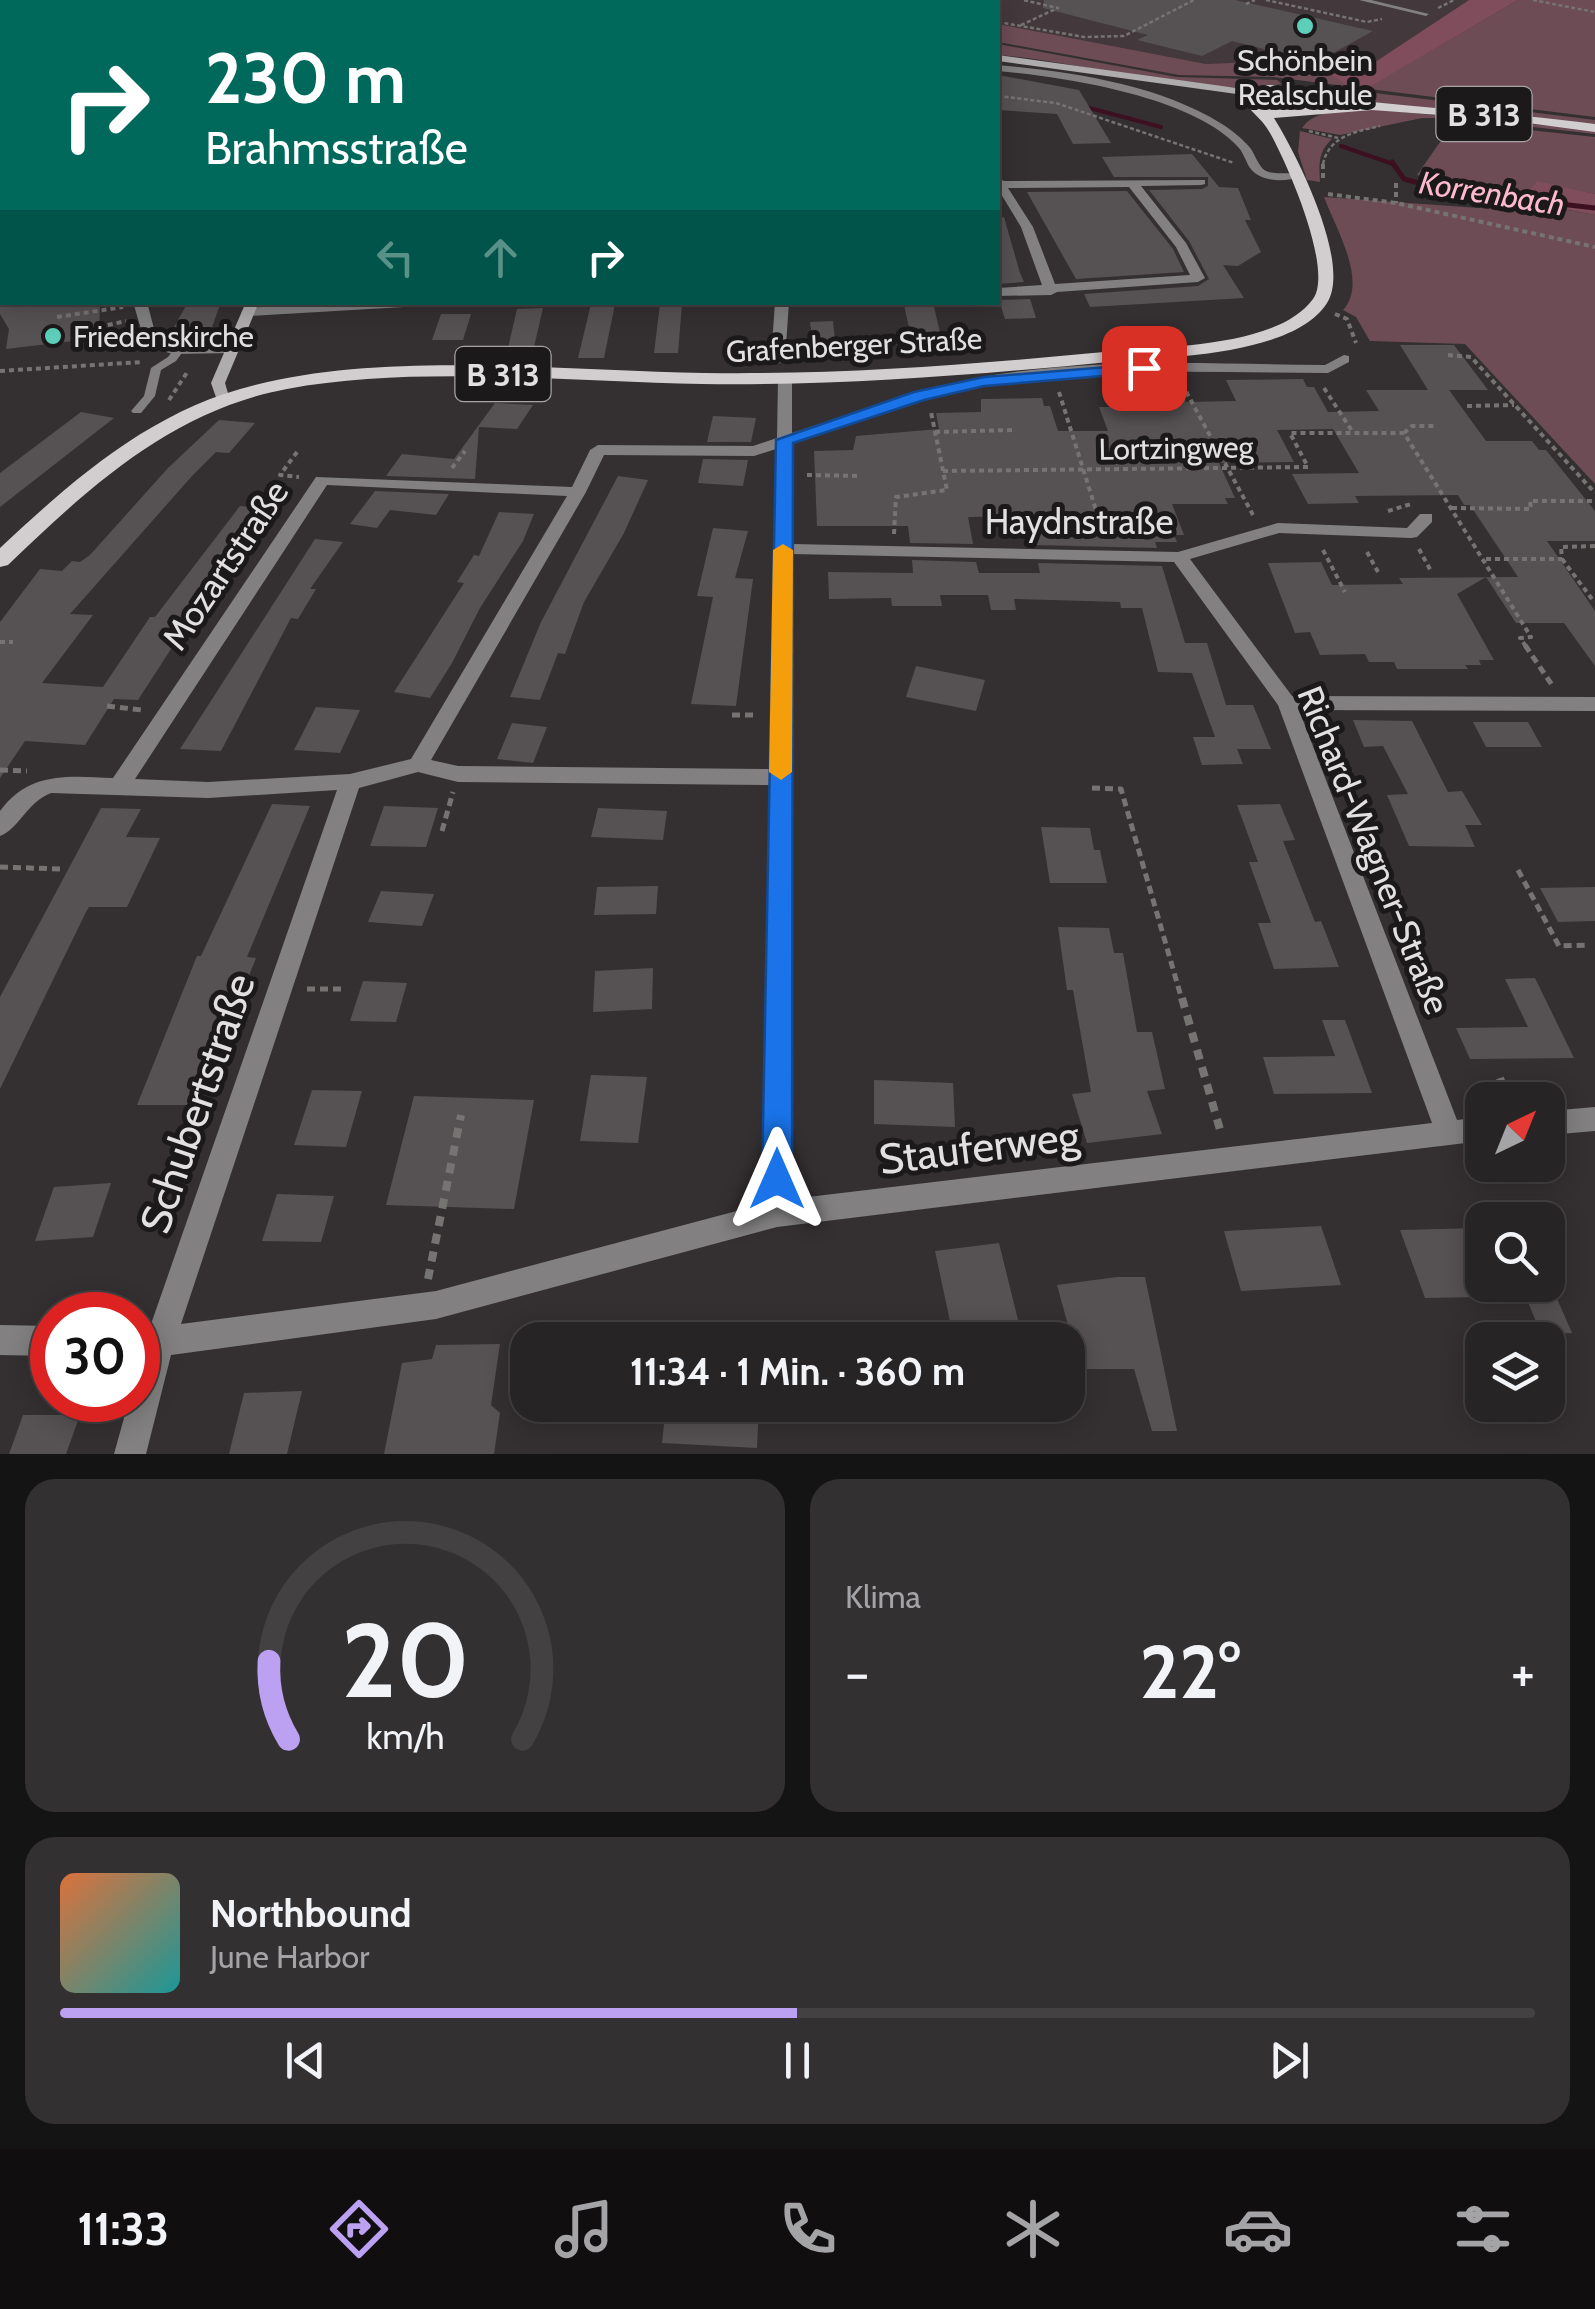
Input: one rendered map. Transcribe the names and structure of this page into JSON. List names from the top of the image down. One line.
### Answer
{"streets":{"main road":["B 313","Grafenberger Straße"],"street":["Haydnstraße","Mozartstraße","Richard-Wagner-Straße","Schubertstraße","Stauferweg"],"path":["Lortzingweg"]},"crossings":[["B 313","Grafenberger Straße"],["Haydnstraße","Richard-Wagner-Straße"],["Richard-Wagner-Straße","Stauferweg"]],"water":["Korrenbach"],"places":["Schönbein Realschule","Friedenskirche"],"north":"top right","page":{"turn":["230 m","Brahmsstraße"],"limit":"30","trip":"11:34 · 1 Min. · 360 m","tile":"Klima","heat":["−","22°","+"],"song":["Northbound","June Harbor"],"tabs":"11:33","gauge":["20","km/h"]}}
